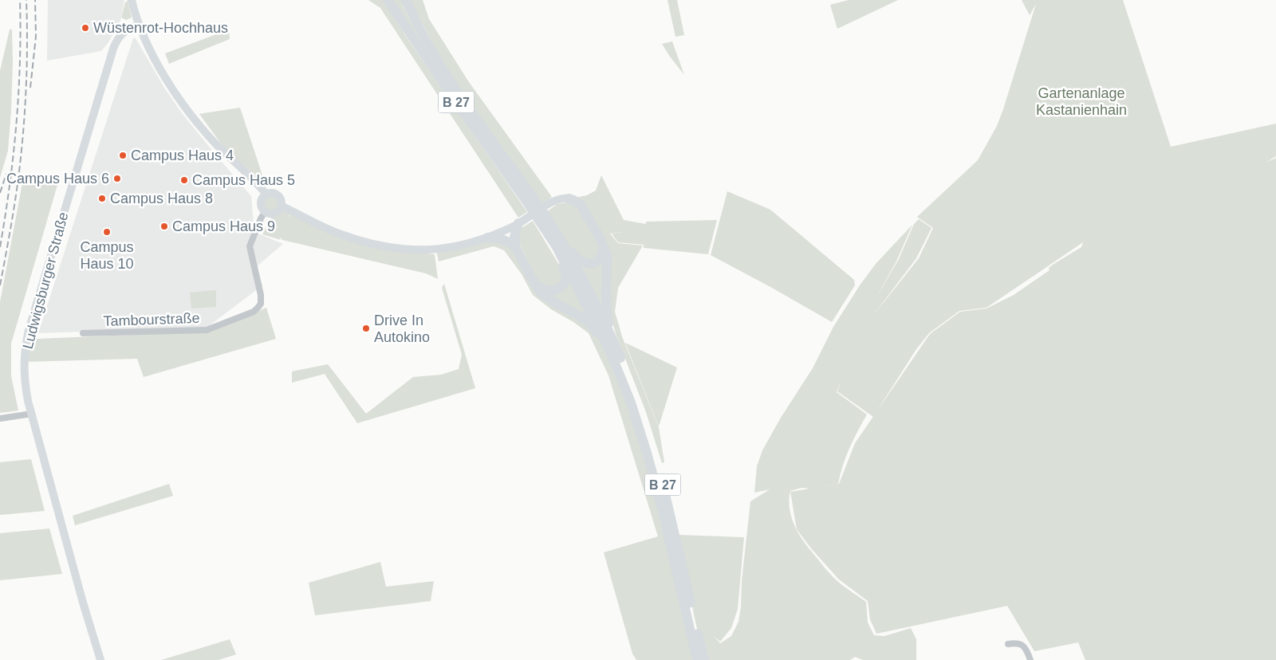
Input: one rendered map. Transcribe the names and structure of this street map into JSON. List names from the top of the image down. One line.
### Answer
{"streets":{"highway":["B 27"],"main road":["Ludwigsburger Straße"],"street":["Tambourstraße"]},"parks":["Gartenanlage Kastanienhain"],"places":["Wüstenrot-Hochhaus","Campus Haus 4","Campus Haus 6","Campus Haus 5","Campus Haus 8","Campus Haus 9","Campus Haus 10","Drive In Autokino"]}
